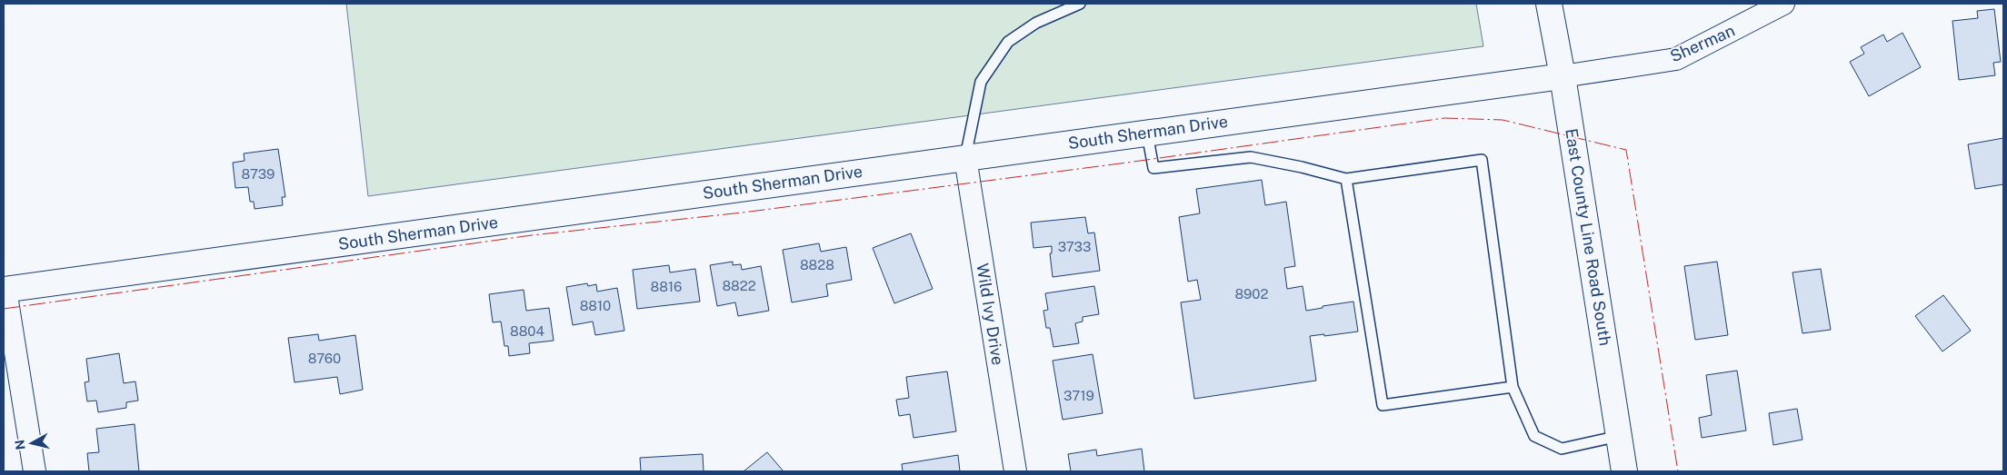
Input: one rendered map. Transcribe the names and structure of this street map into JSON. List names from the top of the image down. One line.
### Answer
{"streets":{"street":["Sherman","South Sherman Drive","East County Line Road South","Wild Ivy Drive"]},"crossings":[["Sherman","South Sherman Drive"],["Sherman","East County Line Road South"],["South Sherman Drive","East County Line Road South"],["South Sherman Drive","Wild Ivy Drive"]],"house_numbers":["8739","3733","8828","8822","8816","8902","8810","8804","8760","3719"],"north":"left"}
